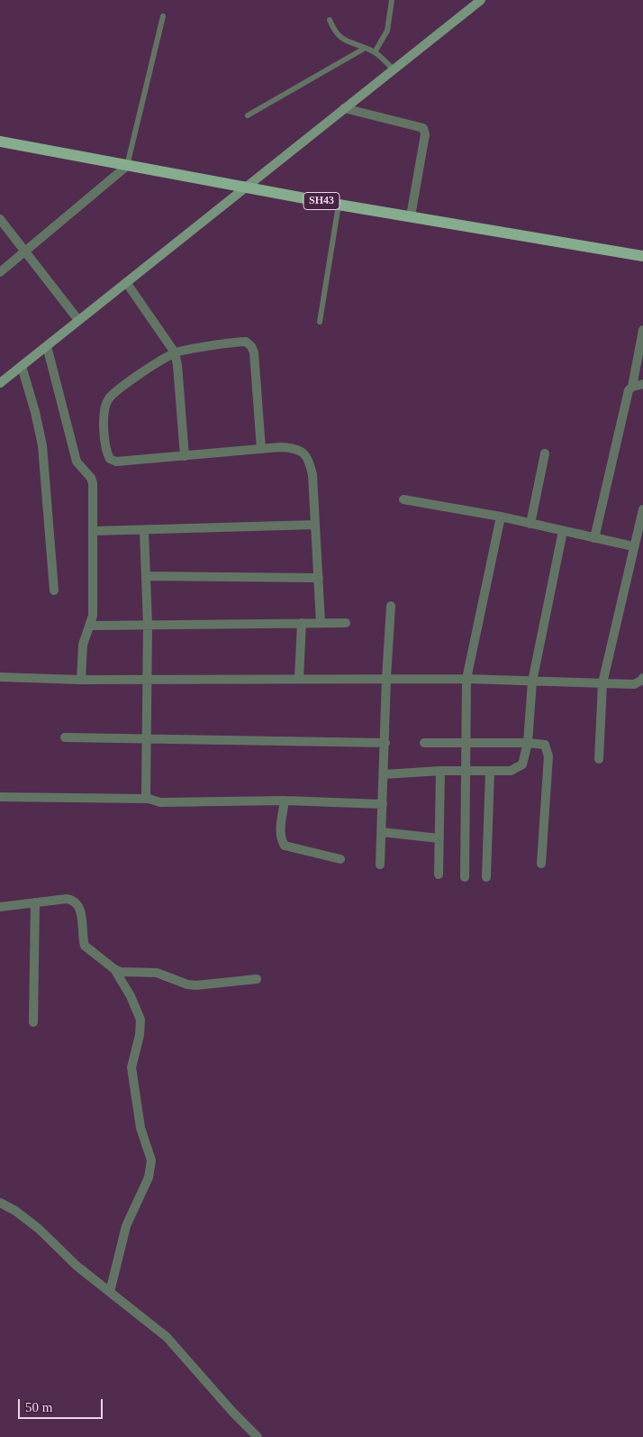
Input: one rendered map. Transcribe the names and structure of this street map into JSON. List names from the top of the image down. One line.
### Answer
{"streets":{"main road":["SH43"]},"scale_bar":"50 m"}
